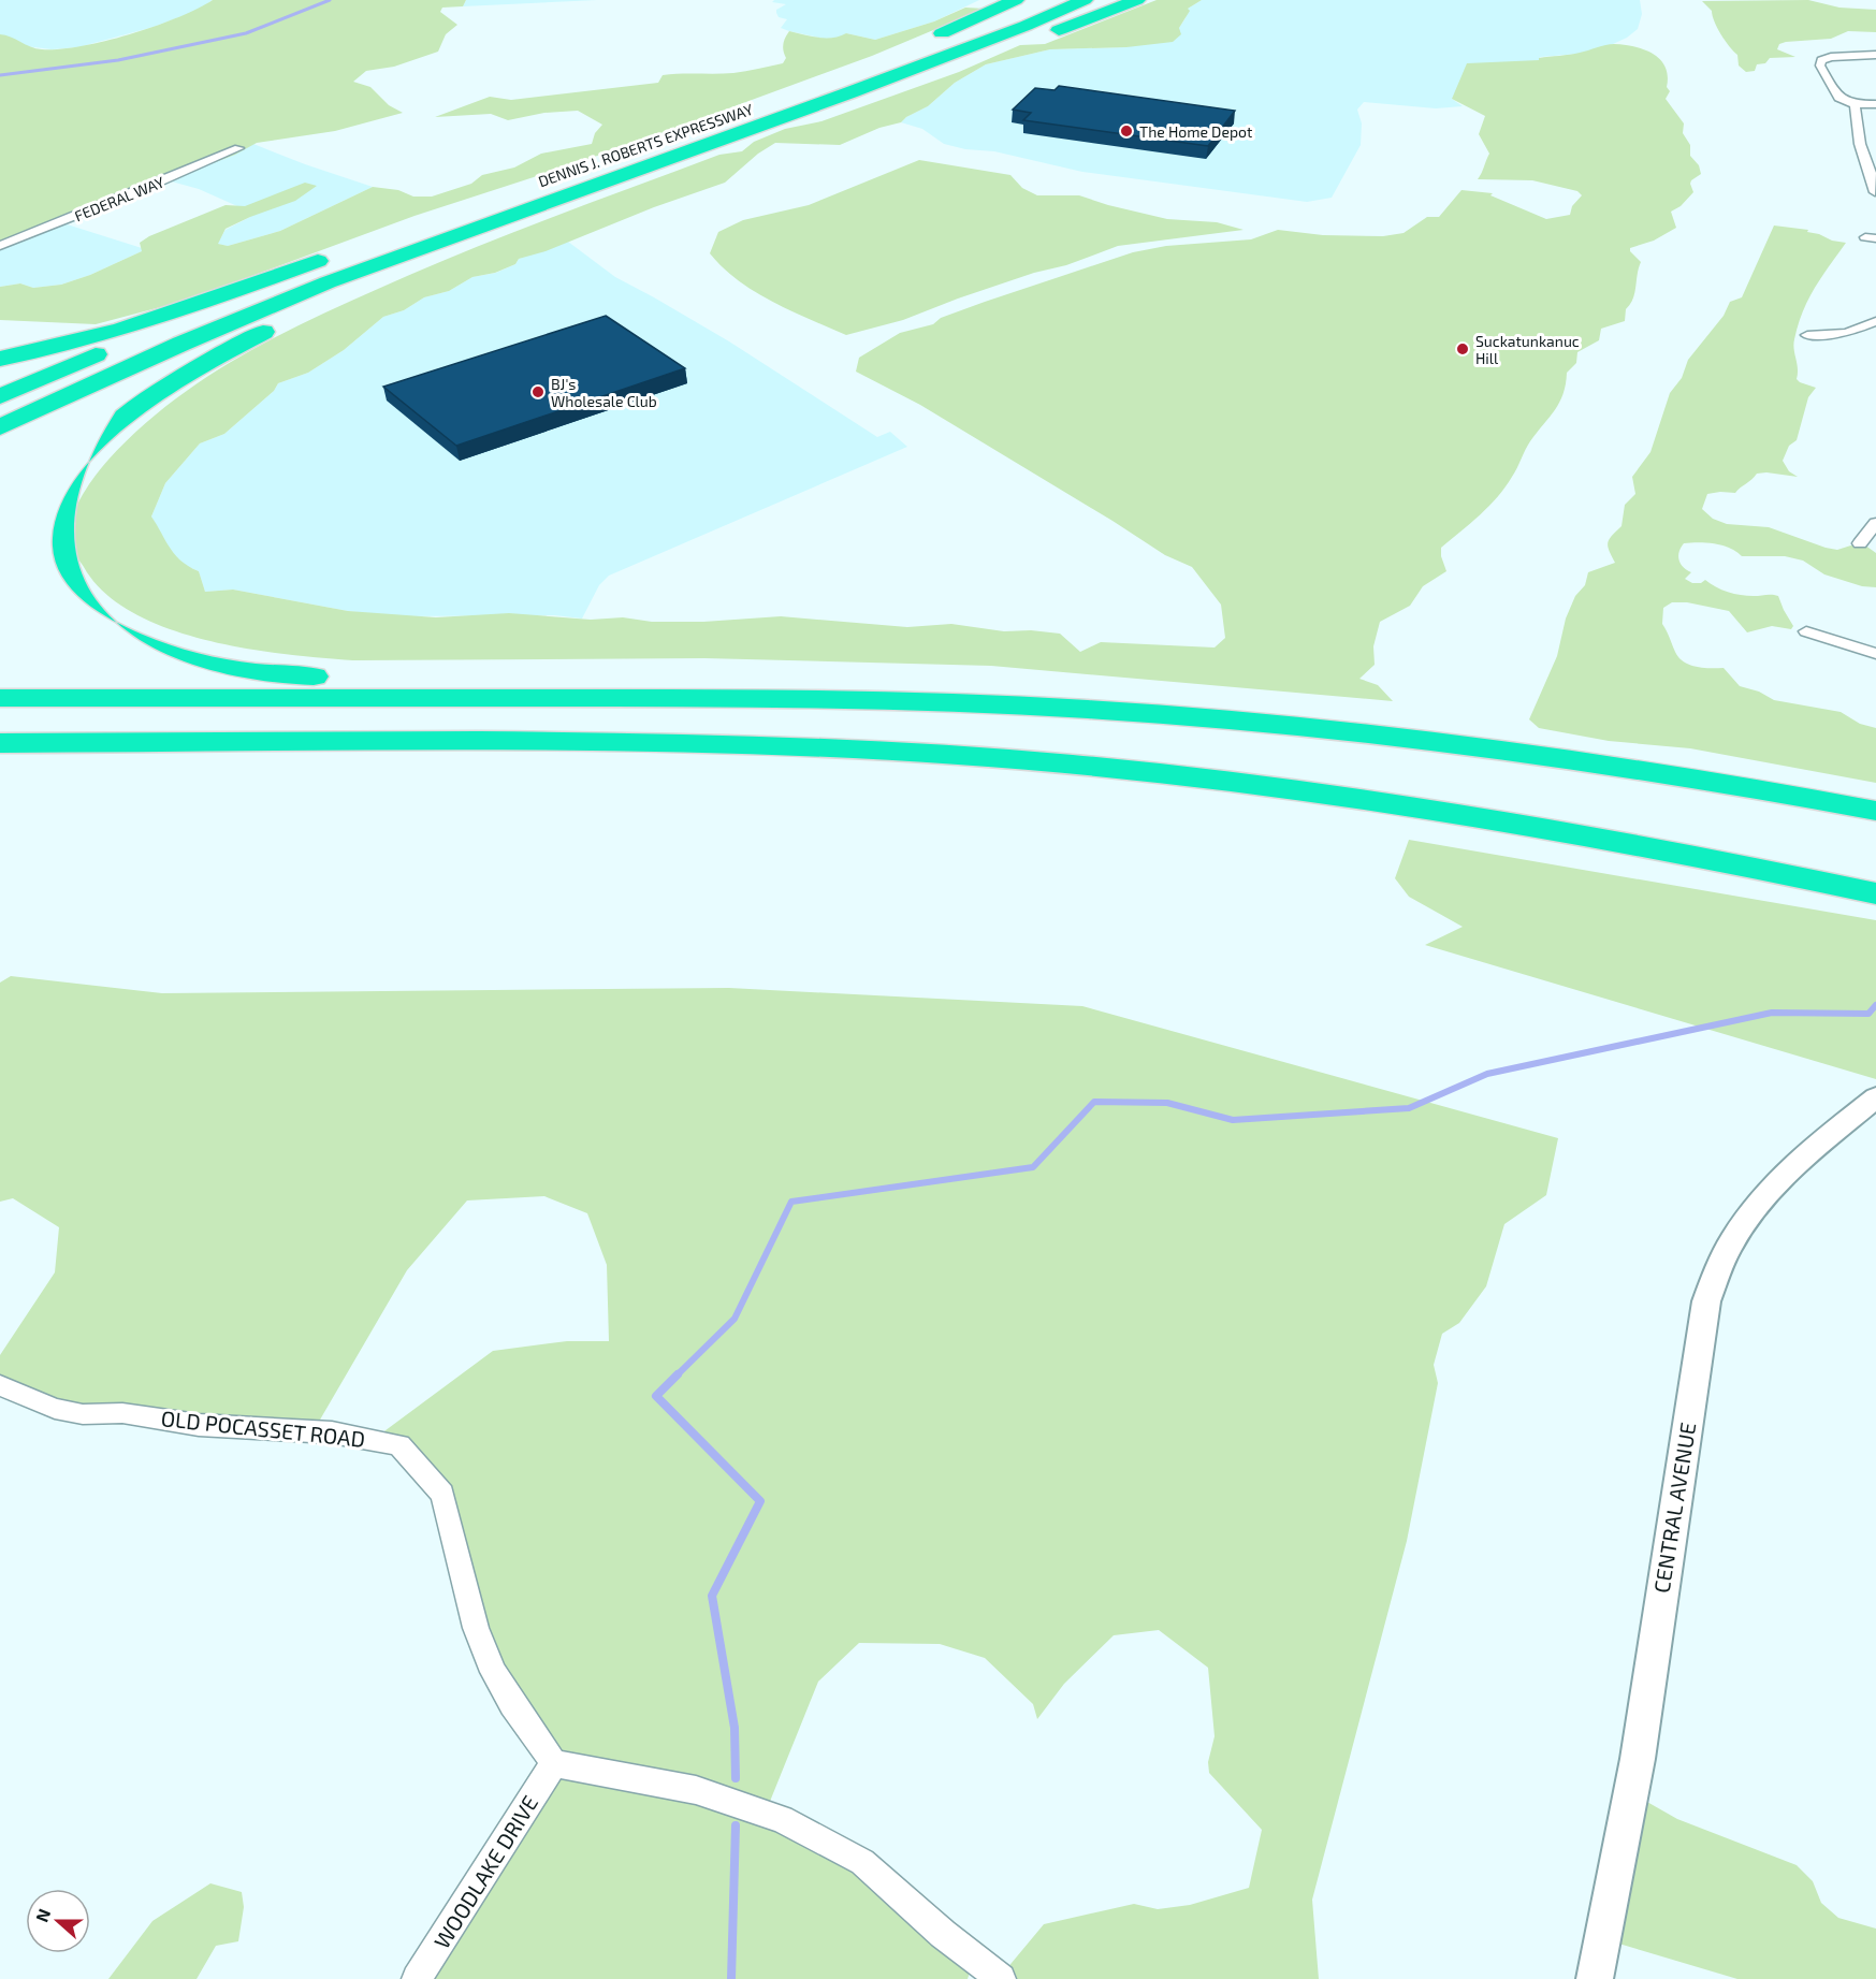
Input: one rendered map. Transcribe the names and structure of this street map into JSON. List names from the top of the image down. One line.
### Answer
{"streets":{"highway":["DENNIS J. ROBERTS EXPRESSWAY"],"street":["FEDERAL WAY","OLD POCASSET ROAD","CENTRAL AVENUE","WOODLAKE DRIVE"]},"crossings":[["OLD POCASSET ROAD","WOODLAKE DRIVE"]],"places":["The Home Depot","Suckatunkanuc Hill","BJ's Wholesale Club"],"north":"left"}
